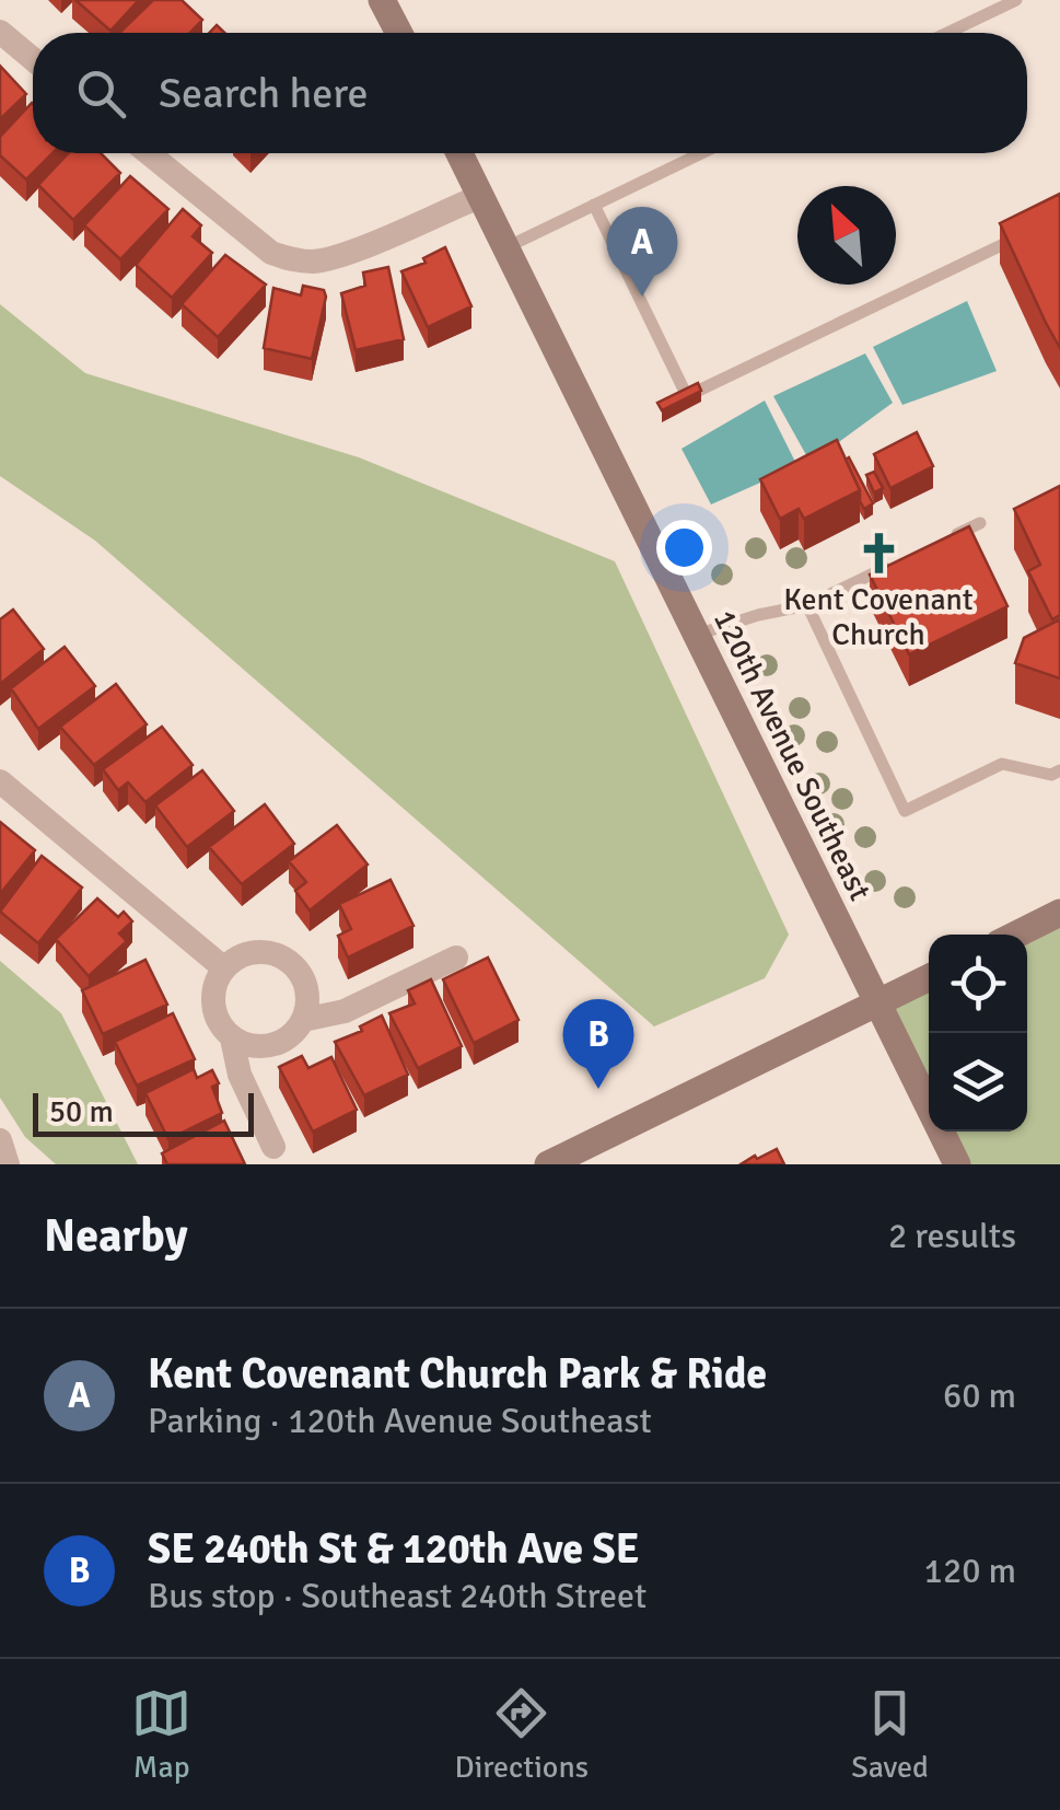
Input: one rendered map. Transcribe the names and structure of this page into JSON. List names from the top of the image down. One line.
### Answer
{"streets":{"street":["120th Avenue Southeast"]},"places":{"church":["Kent Covenant Church"]},"scale_bar":"50 m","north":"top left","page":{"search":"Search here","pins":["A","B"],"scale":"50 m","heading":["Nearby","2 results"],"list":[{"mark":"A","name":"Kent Covenant Church Park & Ride","note":"Parking · 120th Avenue Southeast","value":"60 m"},{"mark":"B","name":"SE 240th St & 120th Ave SE","note":"Bus stop · Southeast 240th Street","value":"120 m"}],"nav":["Map","Directions","Saved"]}}
